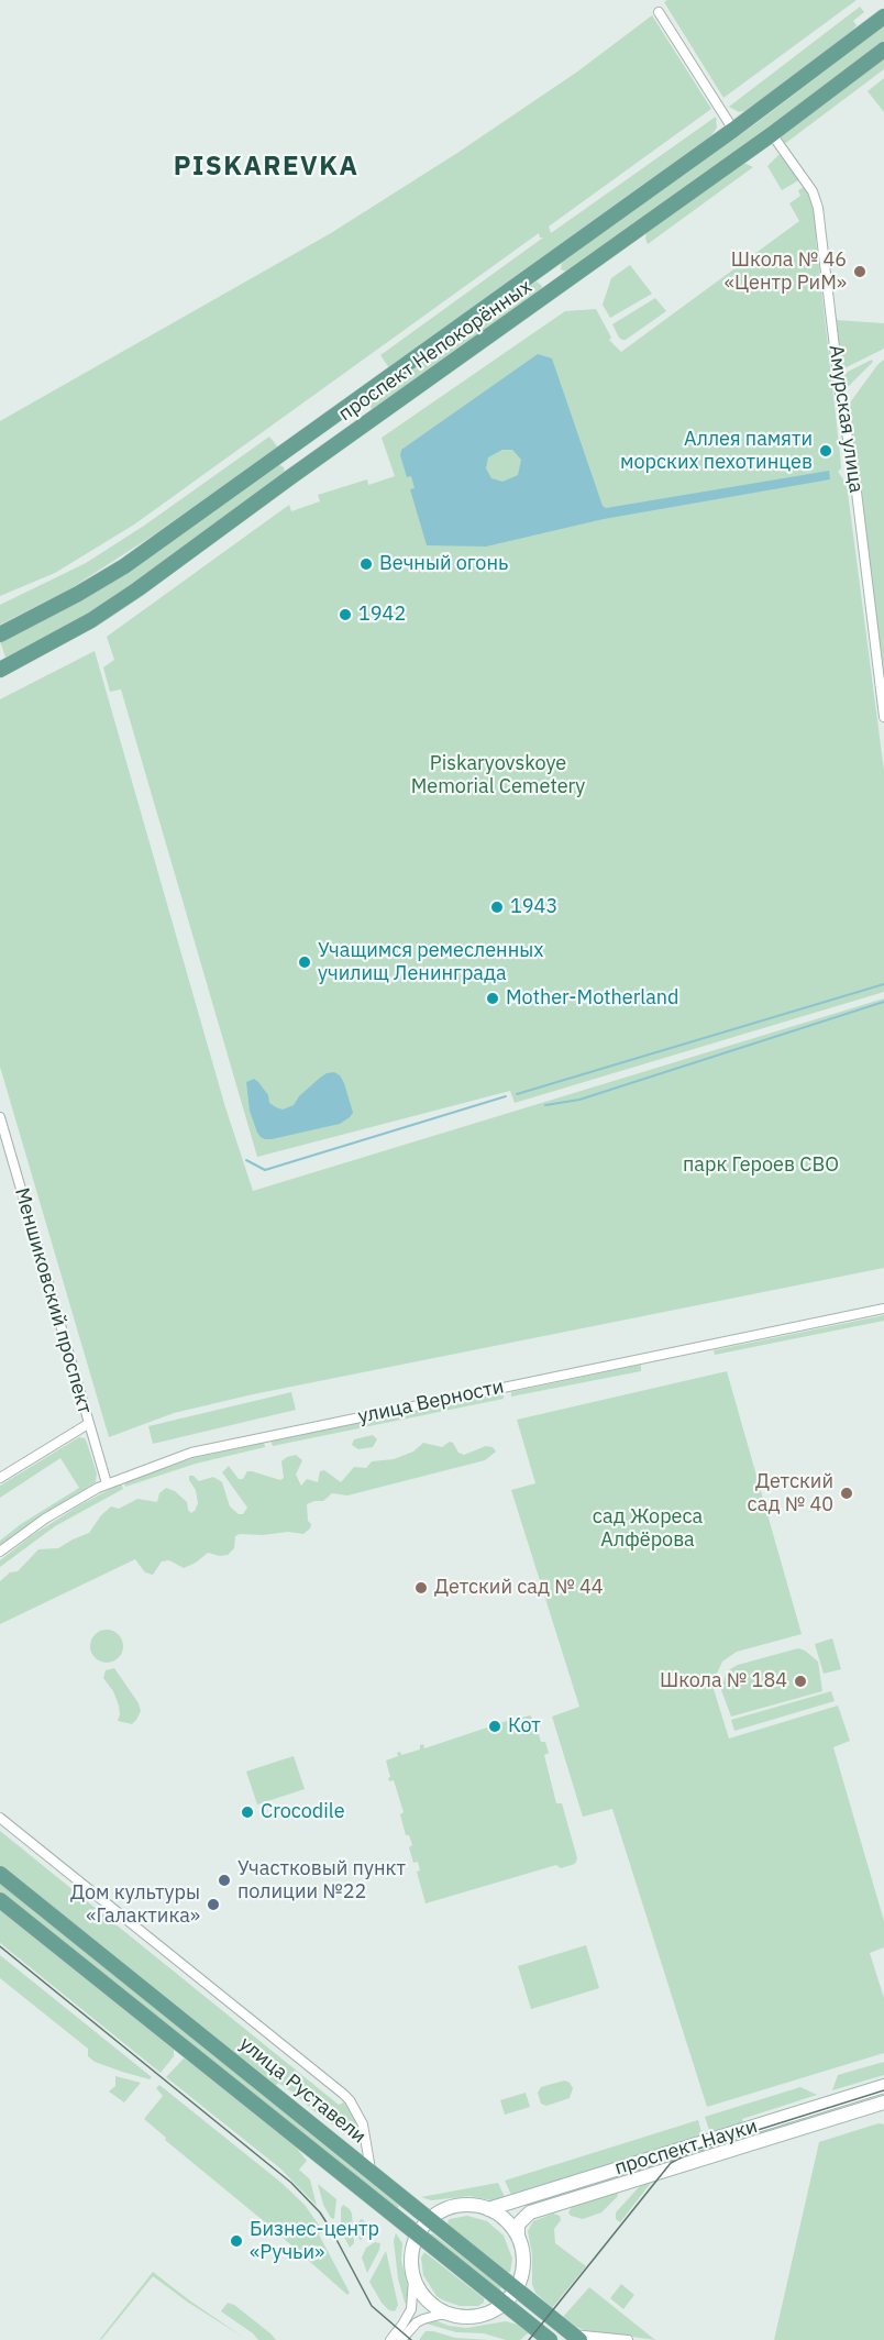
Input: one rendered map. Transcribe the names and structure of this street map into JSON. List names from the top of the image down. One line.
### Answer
{"streets":{"main road":["проспект Непокорённых","улица Руставели","проспект Науки"],"street":["Амурская улица","Меншиковский проспект","улица Верности"]},"crossings":[["проспект Непокорённых","Амурская улица"],["Меншиковский проспект","улица Верности"],["улица Руставели","проспект Науки"]],"districts":["PISKAREVKA"],"parks":["Piskaryovskoye Memorial Cemetery","парк Героев СВО","сад Жореса Алфёрова"],"places":["Школа № 46 «Центр РиМ»","Аллея памяти морских пехотинцев","Вечный огонь","1942","1943","Учащимся ремесленных училищ Ленинграда","Mother-Motherland","Детский сад № 40","Детский сад № 44","Школа № 184","Кот","Crocodile","Участковый пункт полиции №22","Дом культуры «Галактика»","Бизнес-центр «Ручьи»"]}
